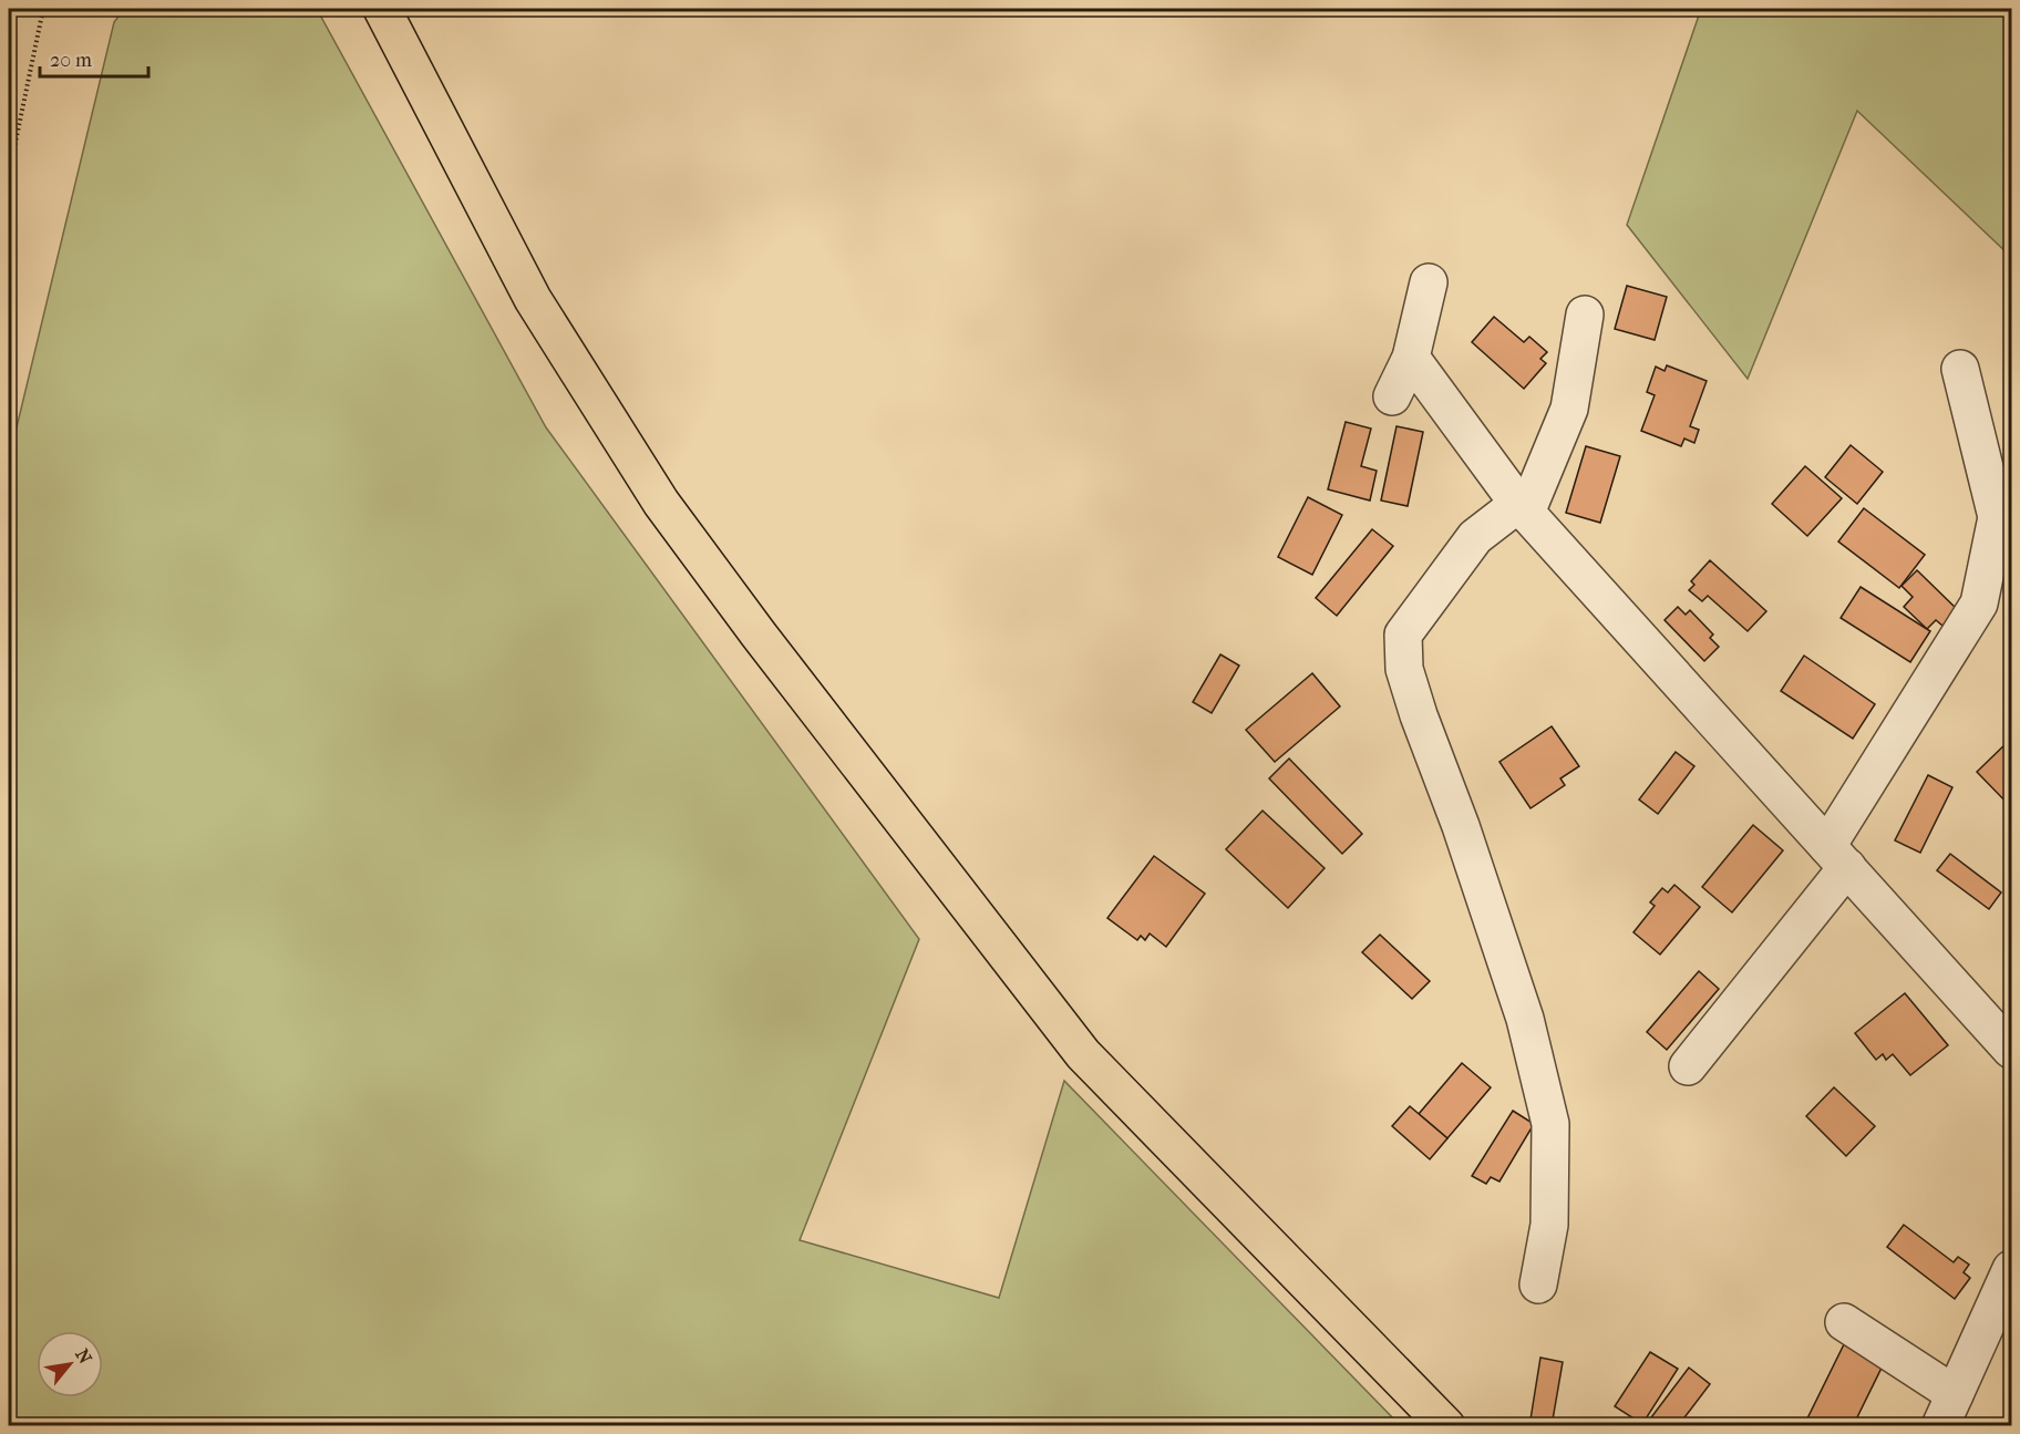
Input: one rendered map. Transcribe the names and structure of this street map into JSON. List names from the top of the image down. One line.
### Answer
{"scale_bar":"20 m","north":"top right"}
